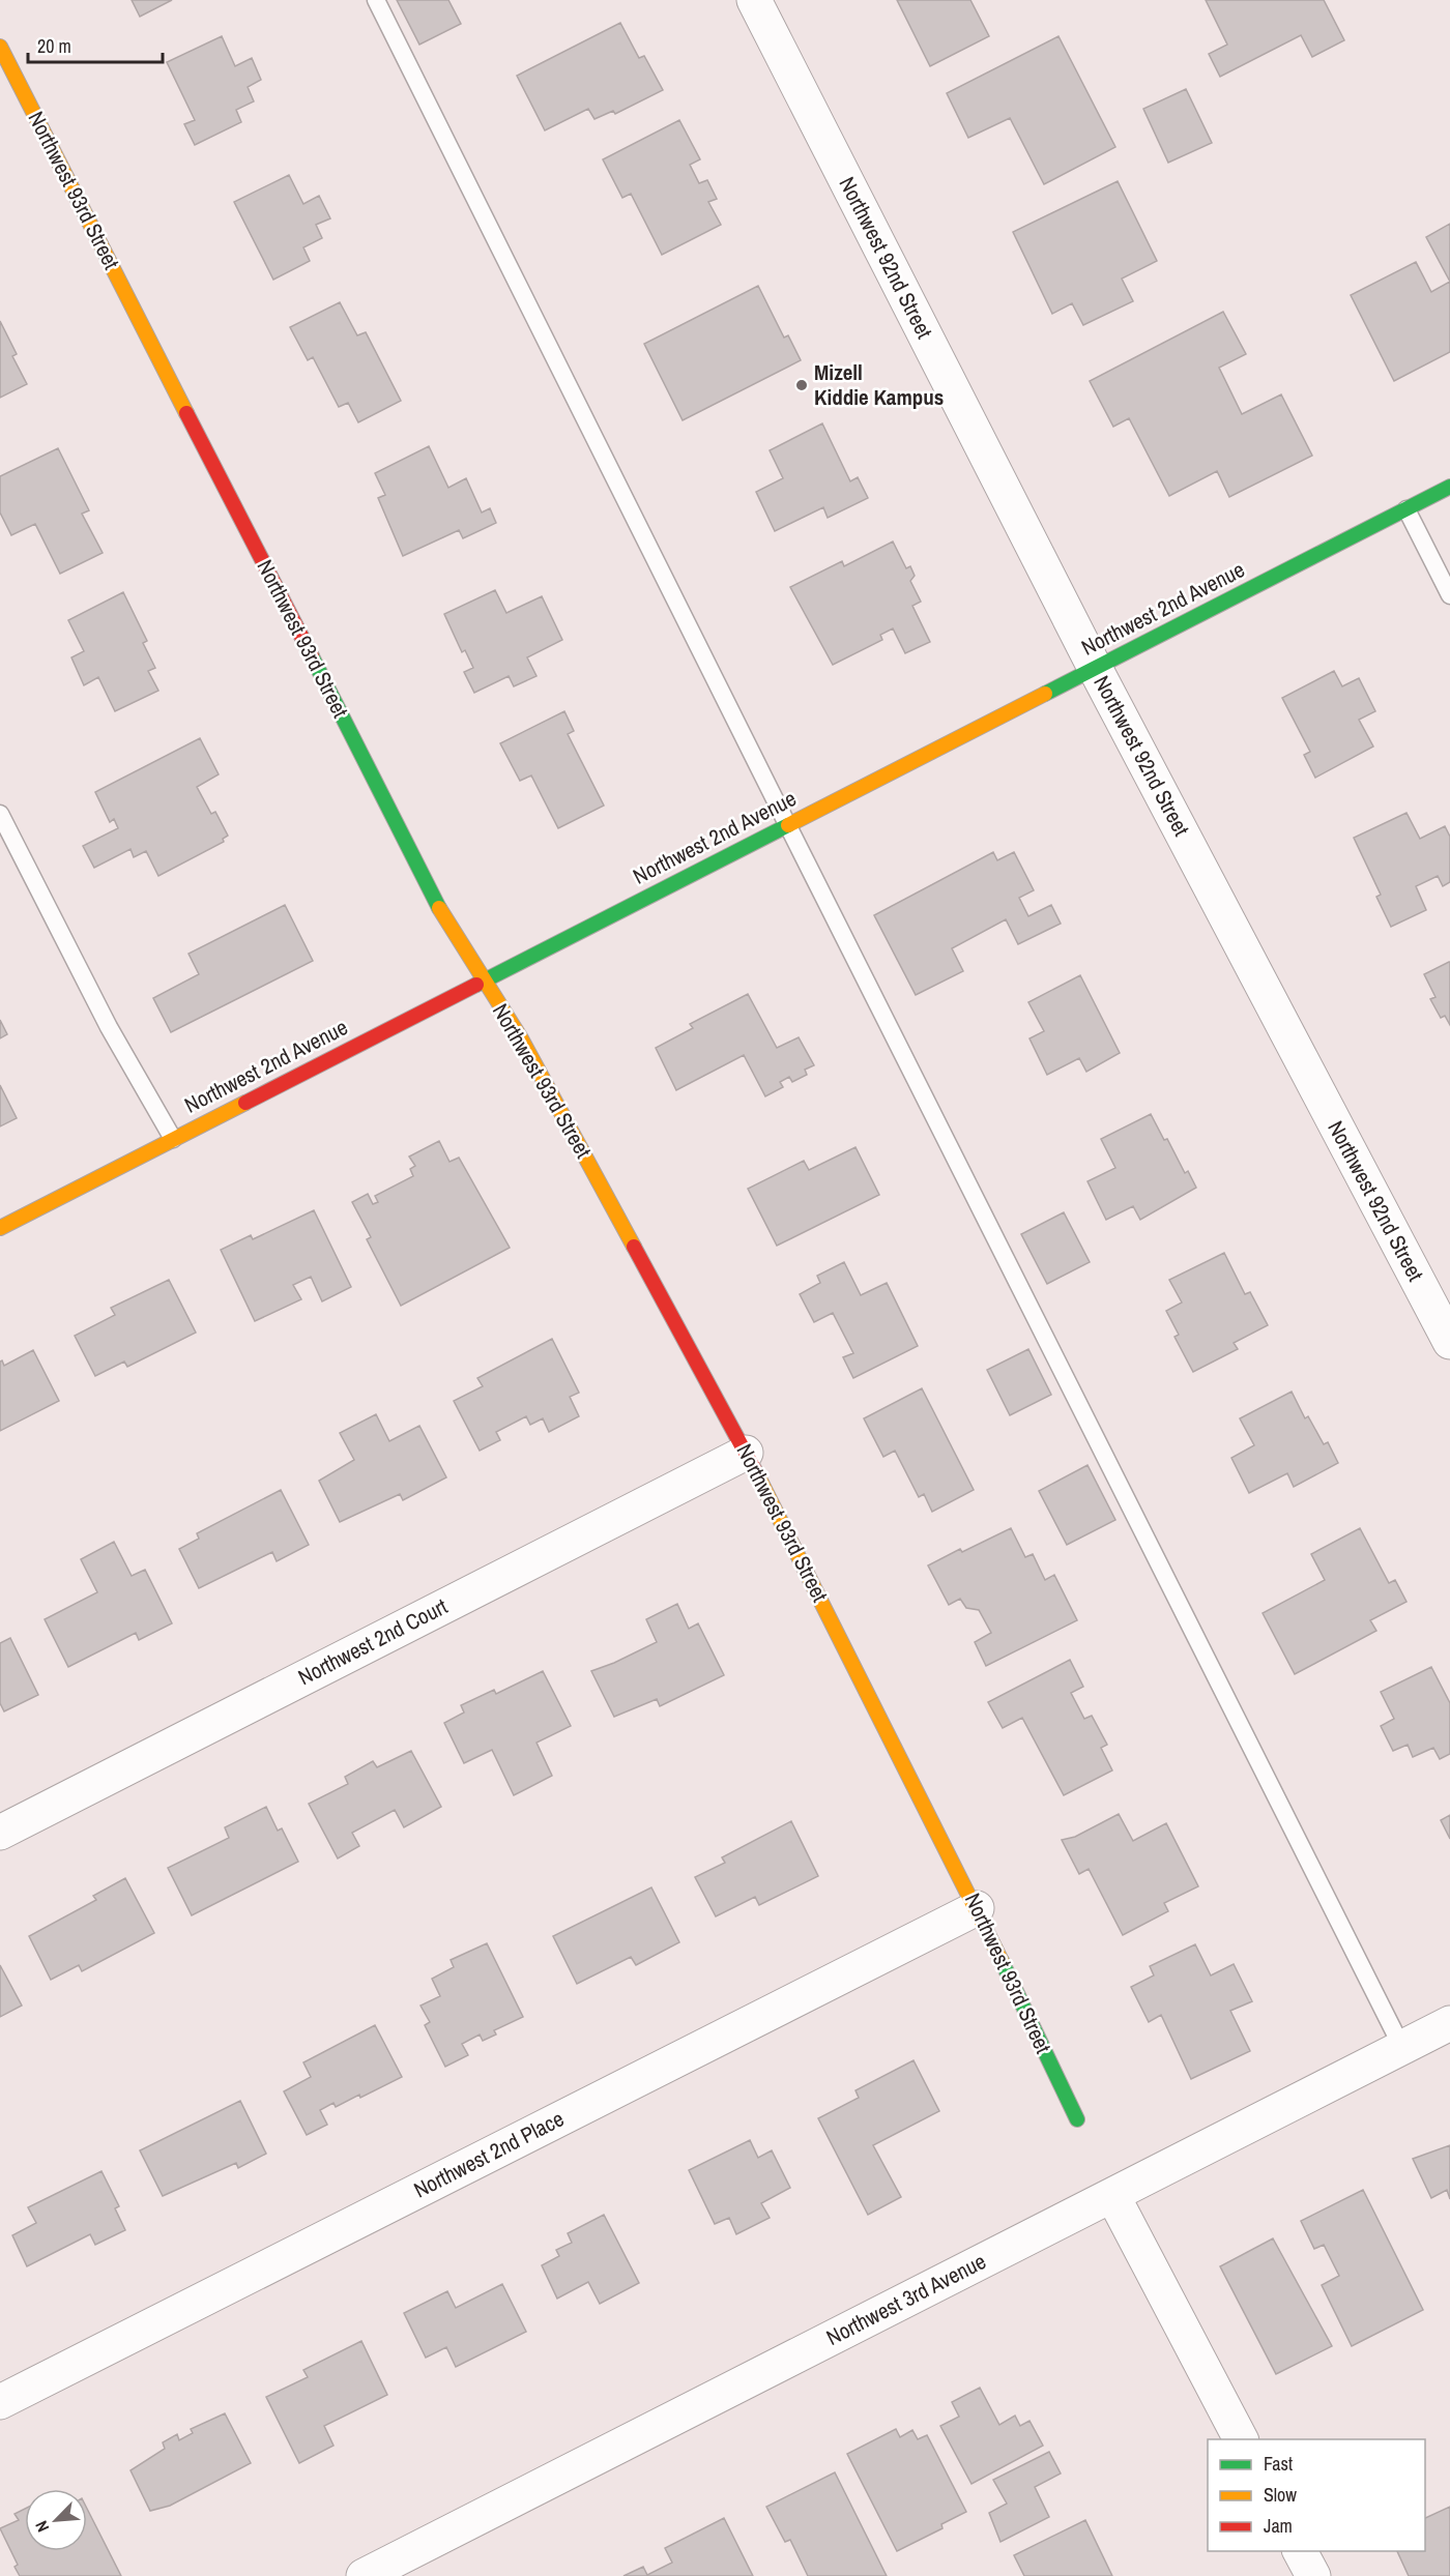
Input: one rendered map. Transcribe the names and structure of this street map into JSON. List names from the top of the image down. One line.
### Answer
{"streets":{"street":["Northwest 93rd Street","Northwest 92nd Street","Northwest 2nd Avenue","Northwest 2nd Court","Northwest 2nd Place","Northwest 3rd Avenue"]},"crossings":[["Northwest 93rd Street","Northwest 2nd Avenue"],["Northwest 93rd Street","Northwest 2nd Court"],["Northwest 93rd Street","Northwest 2nd Place"],["Northwest 92nd Street","Northwest 2nd Avenue"]],"places":["Mizell Kiddie Kampus"],"legend":["Fast","Slow","Jam"],"scale_bar":"20 m","north":"bottom left"}
